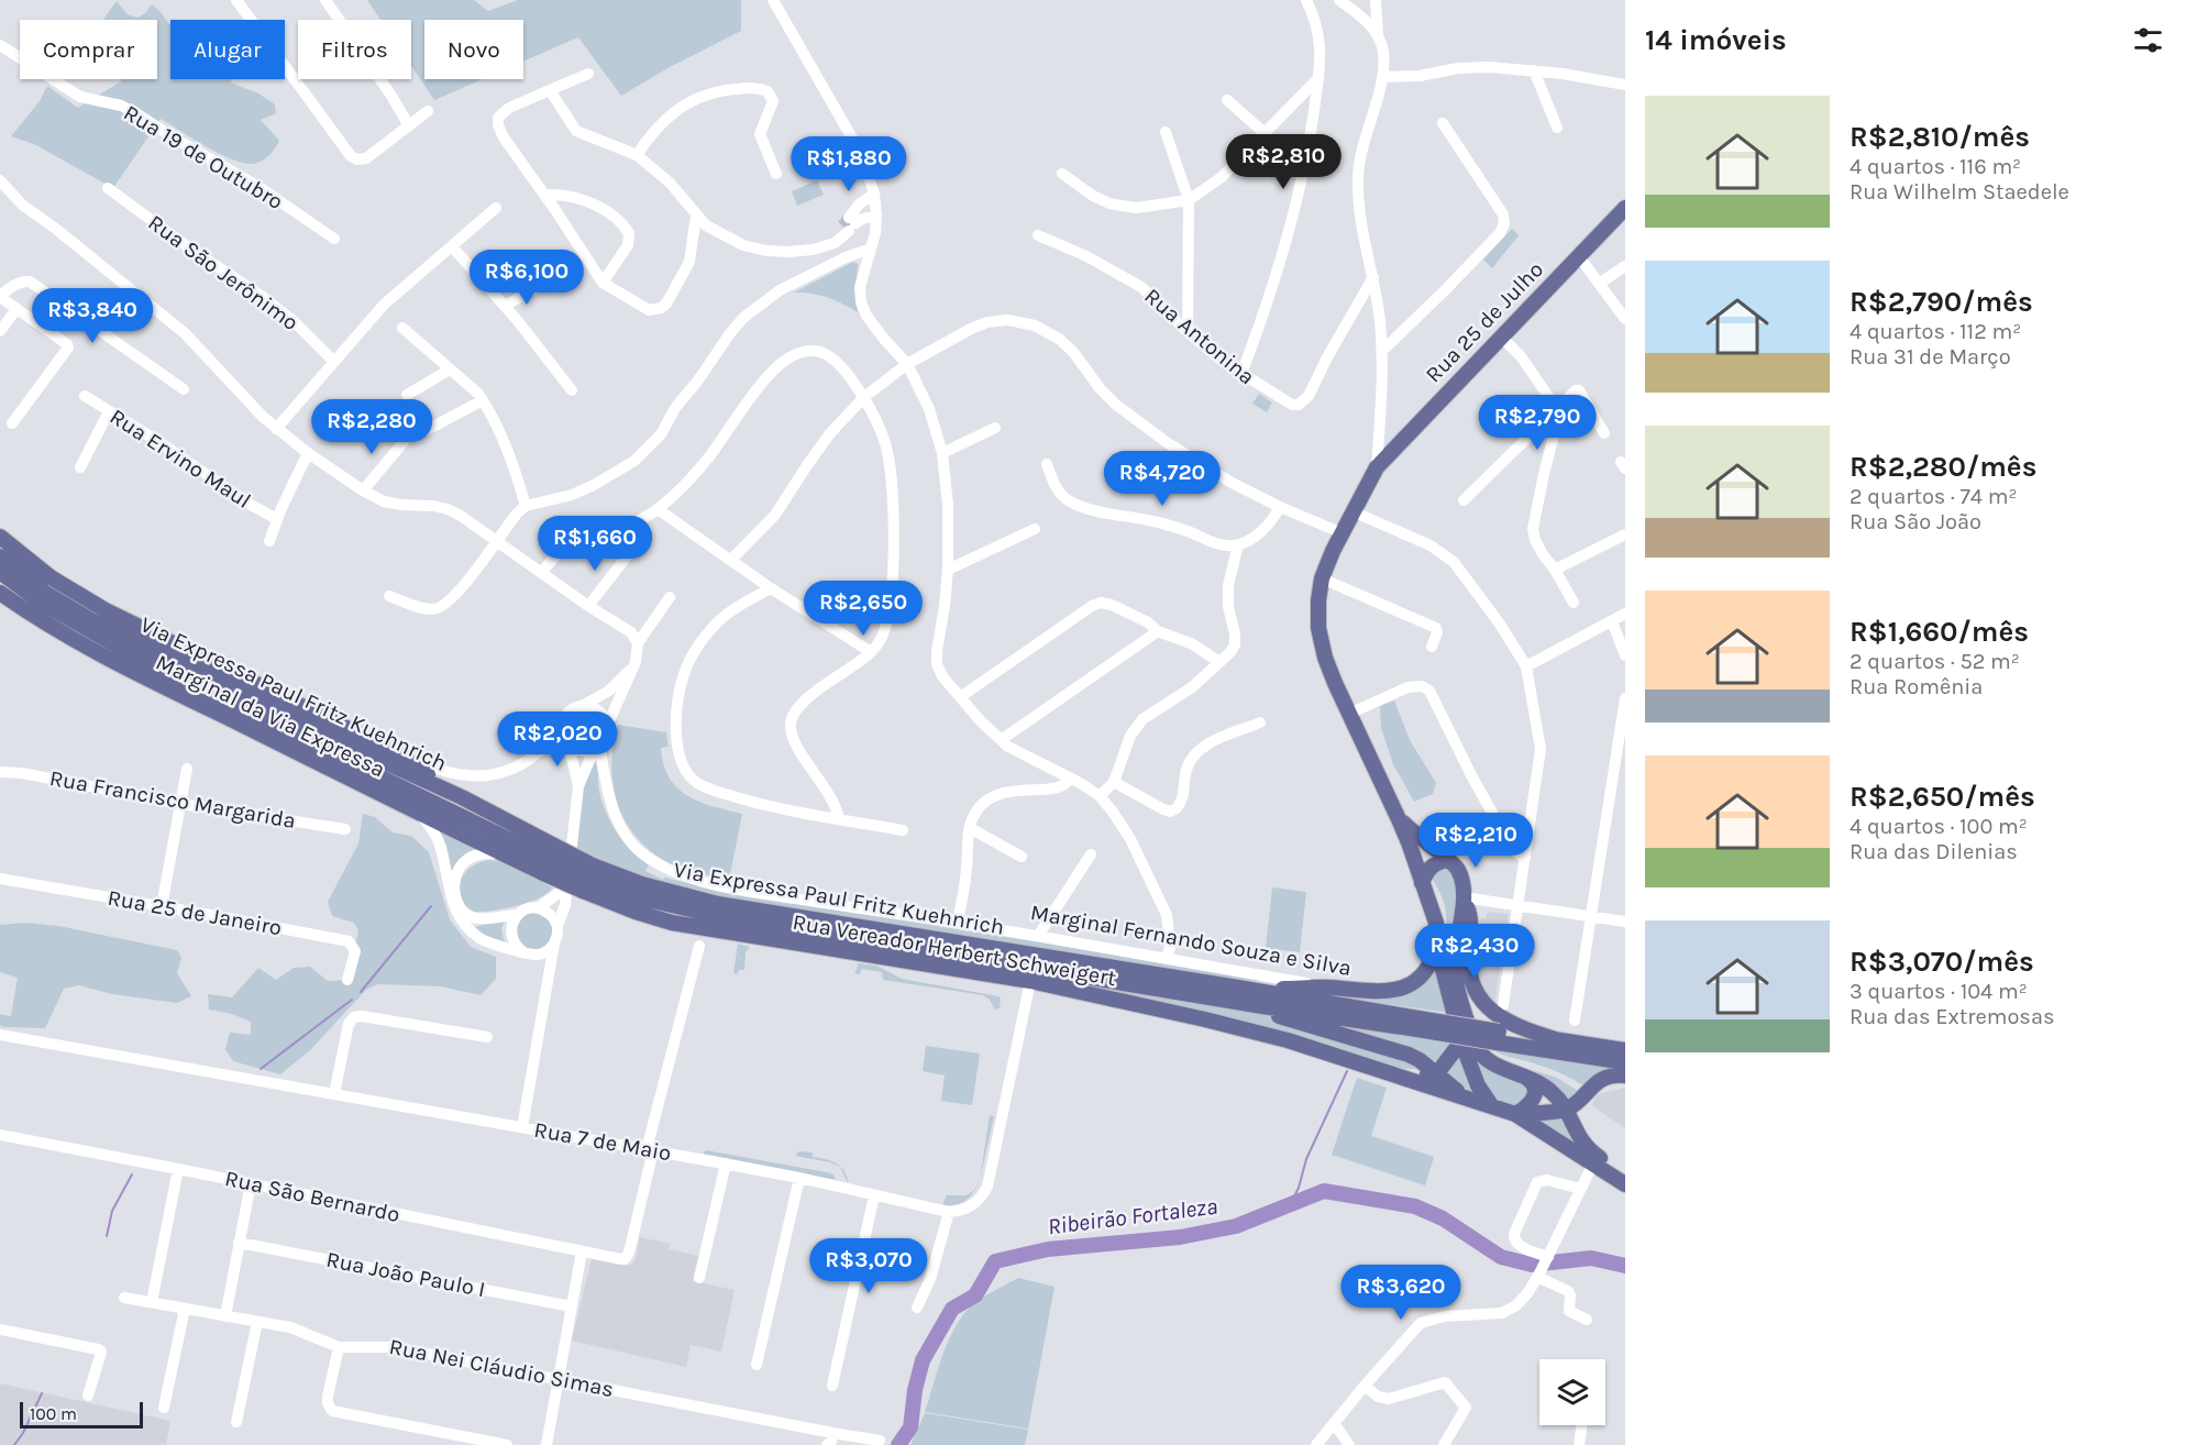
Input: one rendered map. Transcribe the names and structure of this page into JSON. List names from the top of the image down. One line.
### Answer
{"streets":{"main road":["Rua 25 de Julho","Via Expressa Paul Fritz Kuehnrich","Marginal da Via Expressa","Marginal Fernando Souza e Silva","Rua Vereador Herbert Schweigert"],"street":["Rua 19 de Outubro","Rua São Jerônimo","Rua Antonina","Rua Ervino Maul","Rua Francisco Margarida","Rua 25 de Janeiro","Rua 7 de Maio","Rua São Bernardo","Rua João Paulo I","Rua Nei Cláudio Simas"]},"crossings":[["Rua 25 de Julho","Marginal Fernando Souza e Silva"],["Rua 25 de Julho","Rua Vereador Herbert Schweigert"],["Via Expressa Paul Fritz Kuehnrich","Marginal da Via Expressa"],["Via Expressa Paul Fritz Kuehnrich","Rua Vereador Herbert Schweigert"],["Rua 7 de Maio","Rua São Bernardo"]],"water":["Ribeirão Fortaleza"],"scale_bar":"100 m","page":{"heading":"14 imóveis","chip":["Comprar","Alugar","Filtros","Novo"],"list":[{"name":"R$2,810/mês","note":"4 quartos · 116 m² · Rua Wilhelm Staedele"},{"name":"R$2,790/mês","note":"4 quartos · 112 m² · Rua 31 de Março"},{"name":"R$2,280/mês","note":"2 quartos · 74 m² · Rua São João"},{"name":"R$1,660/mês","note":"2 quartos · 52 m² · Rua Romênia"},{"name":"R$2,650/mês","note":"4 quartos · 100 m² · Rua das Dilenias"},{"name":"R$3,070/mês","note":"3 quartos · 104 m² · Rua das Extremosas"}],"price":["R$2,810","R$1,880","R$6,100","R$3,840","R$2,790","R$2,280","R$4,720","R$1,660","R$2,650","R$2,020","R$2,210","R$2,430","R$3,070","R$3,620"],"scale":"100 m"}}
